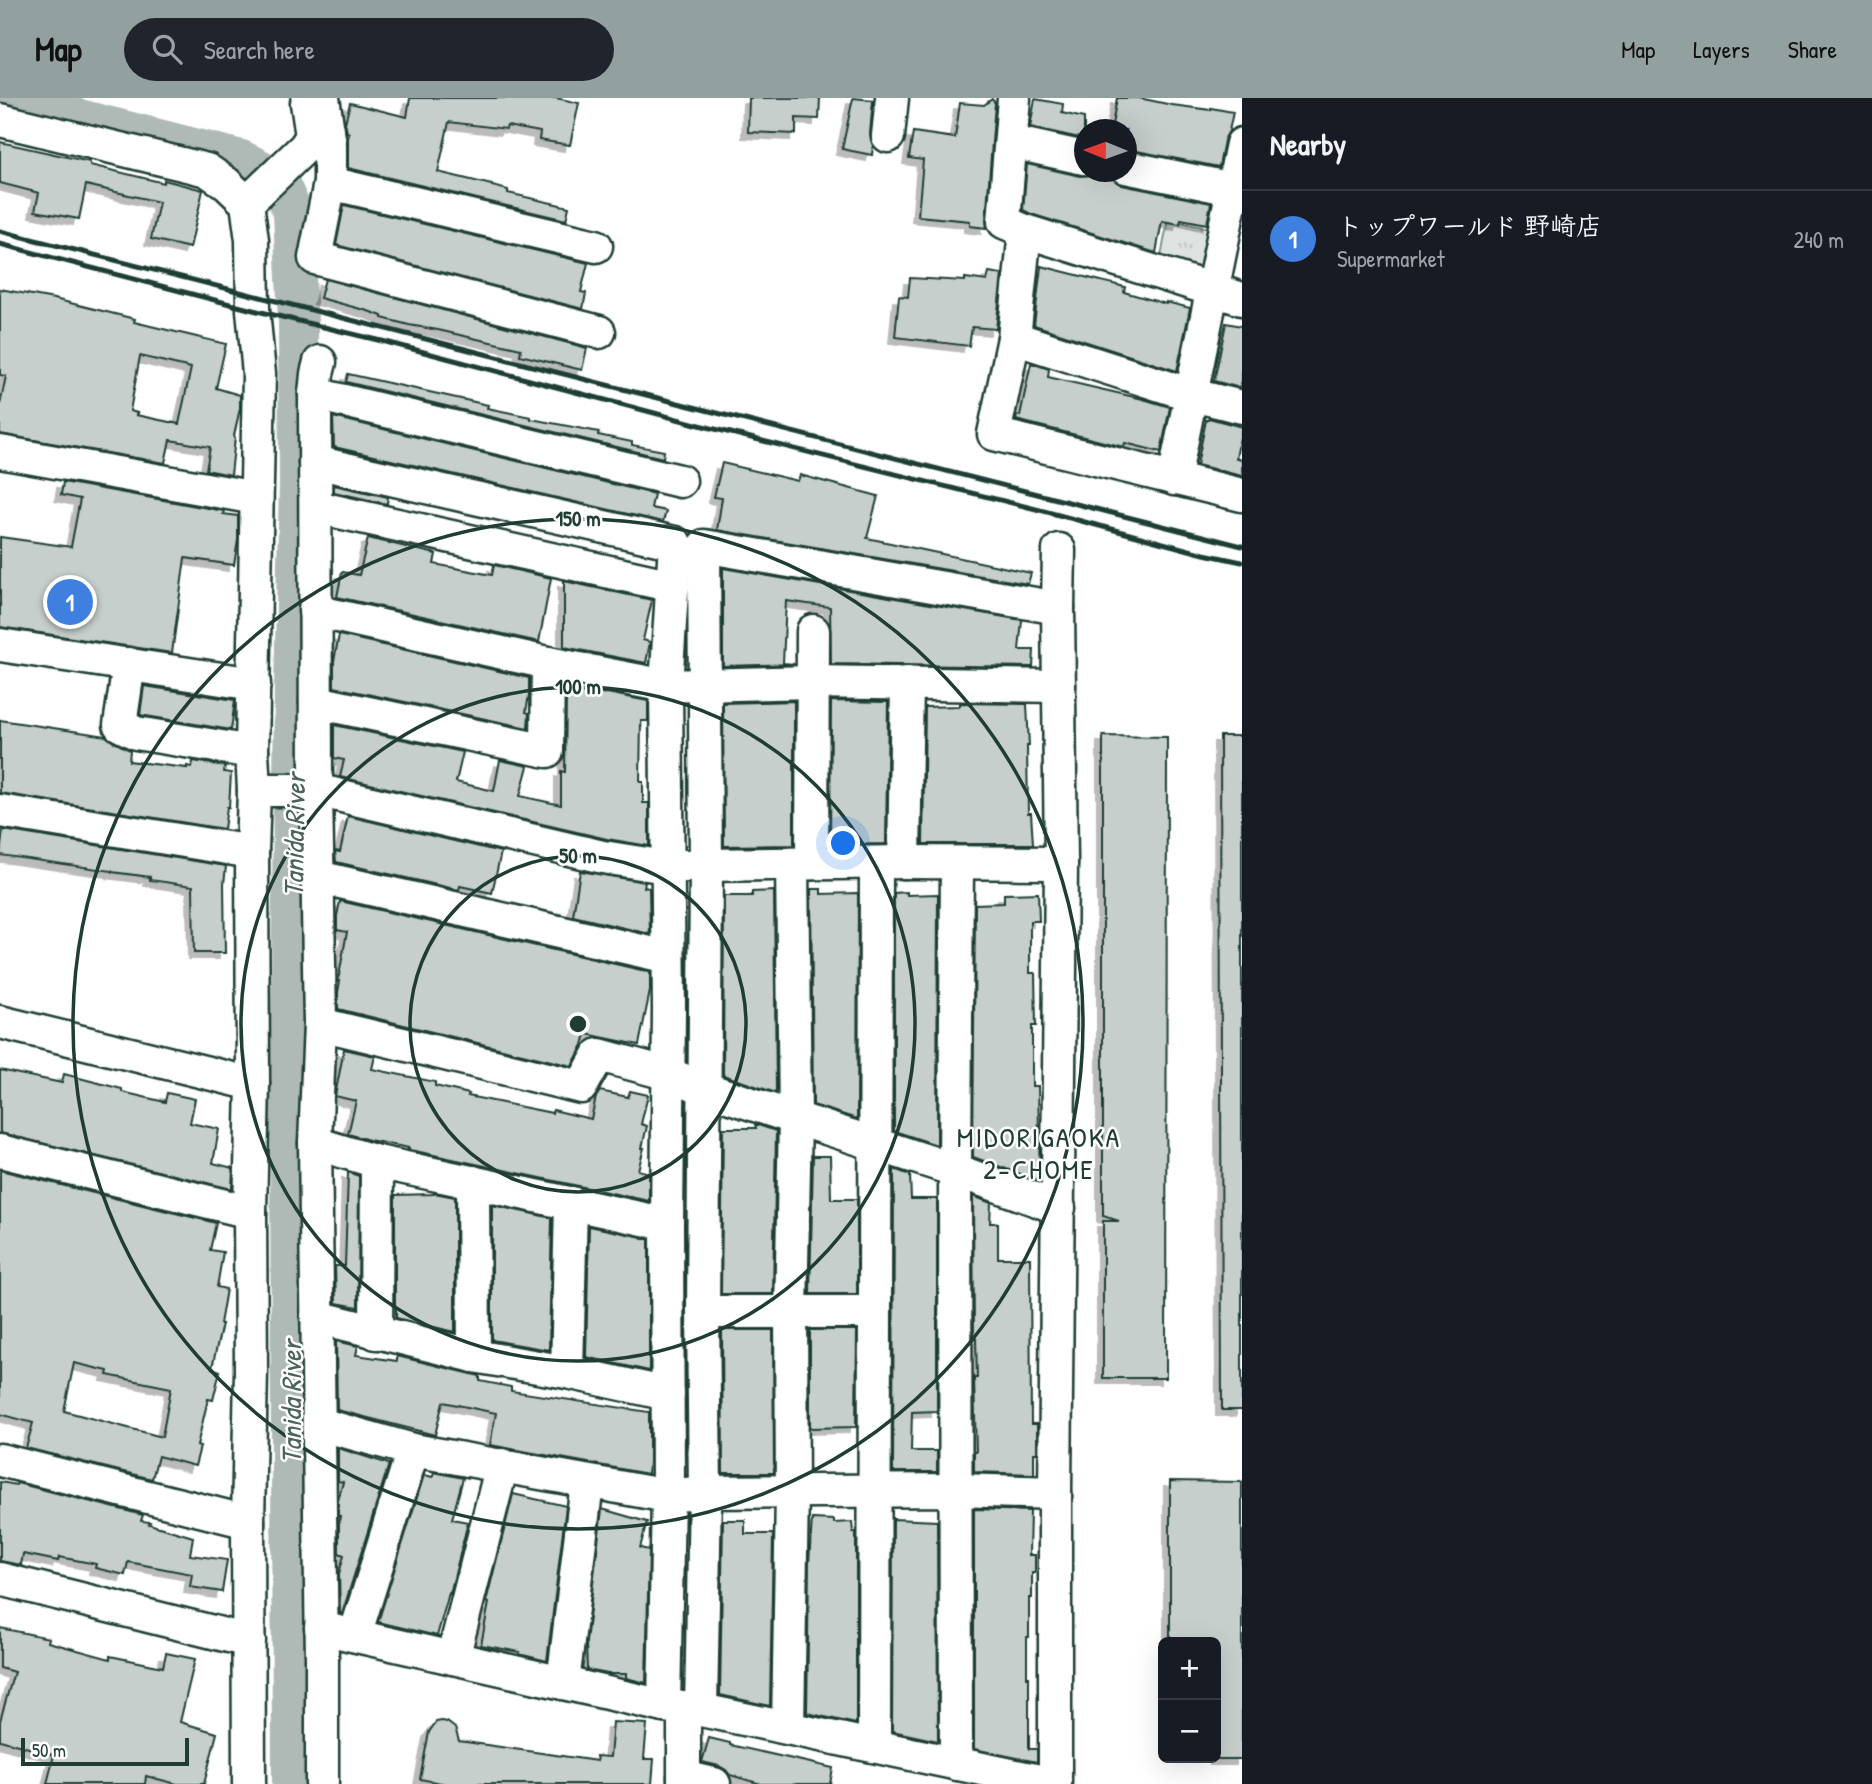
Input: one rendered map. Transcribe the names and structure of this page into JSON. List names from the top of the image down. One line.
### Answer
{"districts":["MIDORIGAOKA 2-CHOME"],"water":["Tanida River"],"scale_bar":"50 m","north":"left","page":{"header":"Map","search":"Search here","nav":["Map","Layers","Share"],"heading":"Nearby","list":[{"mark":"1","name":"トップワールド 野崎店","note":"Supermarket","value":"240 m"}],"pins":"1","map_buttons":["+","−"],"scale":"50 m"},"rings":["150 m","100 m","50 m"]}
